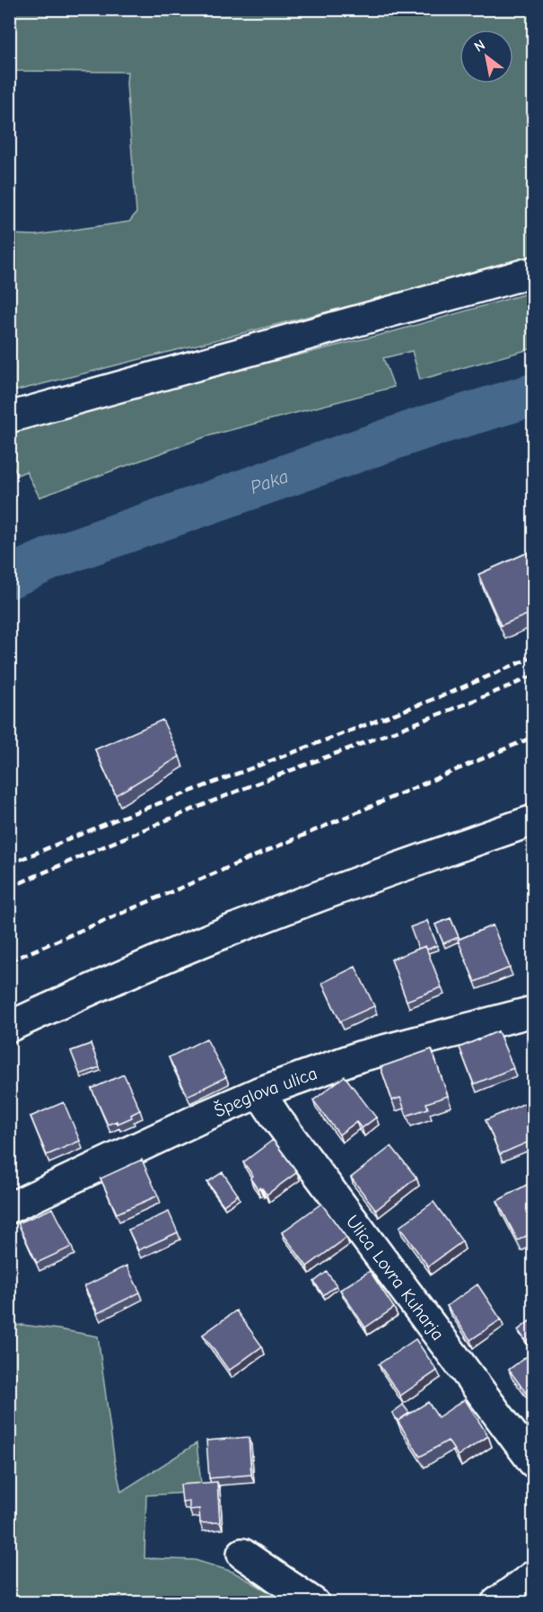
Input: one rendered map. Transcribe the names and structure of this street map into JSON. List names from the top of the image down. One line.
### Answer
{"streets":{"street":["Špeglova ulica","Ulica Lovra Kuharja"]},"crossings":[["Špeglova ulica","Ulica Lovra Kuharja"]],"water":["Paka"],"north":"top left"}
